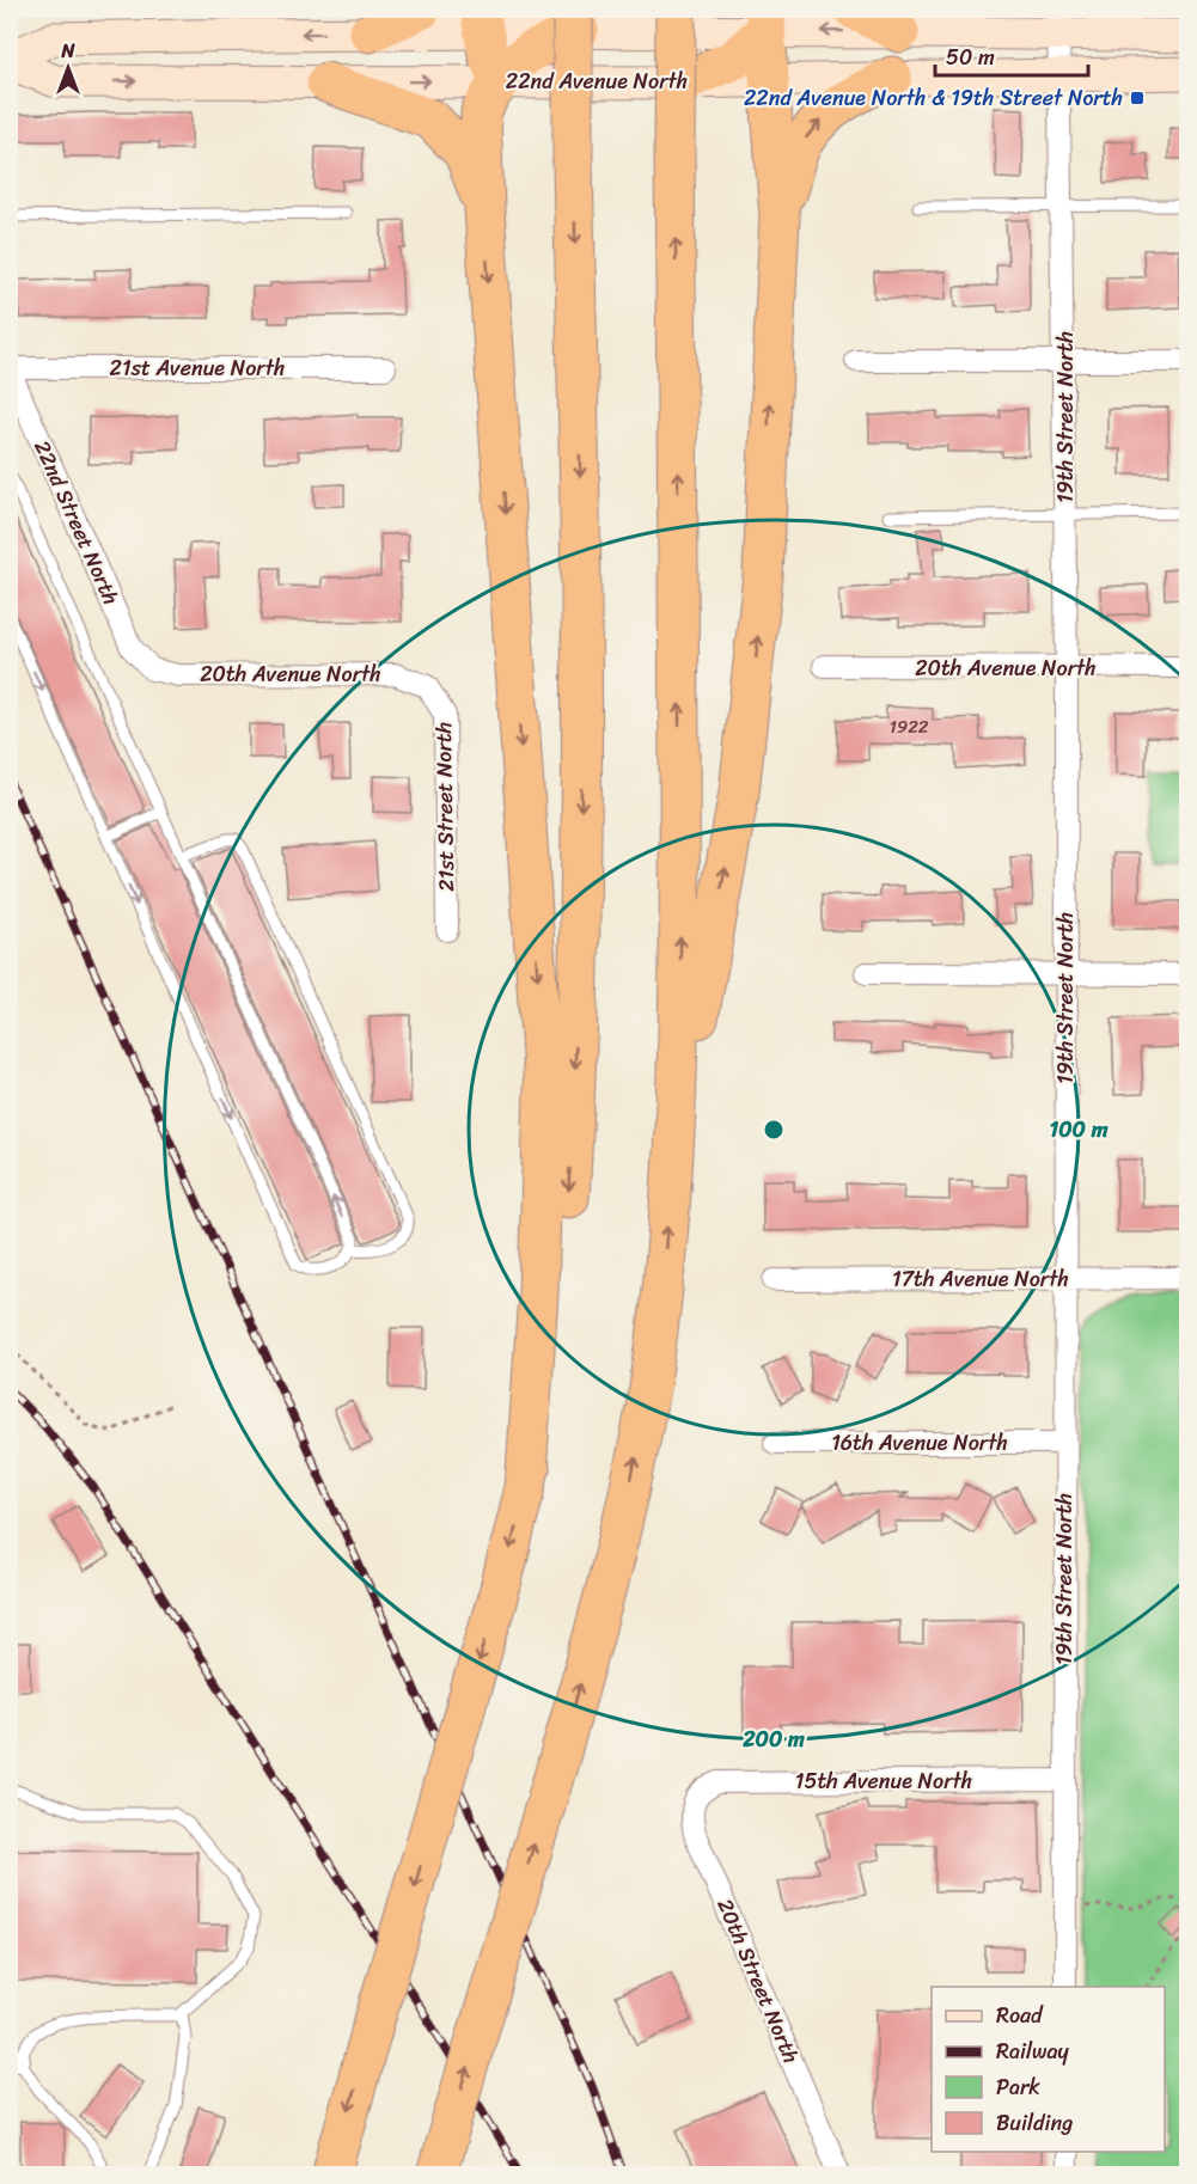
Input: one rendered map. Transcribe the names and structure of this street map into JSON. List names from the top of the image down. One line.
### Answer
{"streets":{"main road":["22nd Avenue North"],"street":["21st Avenue North","19th Street North","22nd Street North","20th Avenue North","21st Street North","17th Avenue North","16th Avenue North","15th Avenue North","20th Street North"]},"crossings":[["22nd Avenue North","19th Street North"],["21st Avenue North","22nd Street North"],["19th Street North","20th Avenue North"],["19th Street North","17th Avenue North"],["19th Street North","16th Avenue North"],["19th Street North","15th Avenue North"],["22nd Street North","20th Avenue North"],["20th Avenue North","21st Street North"],["15th Avenue North","20th Street North"]],"places":{"transit":["22nd Avenue North & 19th Street North"]},"house_numbers":["1922"],"legend":["Road","Railway","Park","Building"],"scale_bar":"50 m","north":"top","rings":["100 m","200 m"]}
